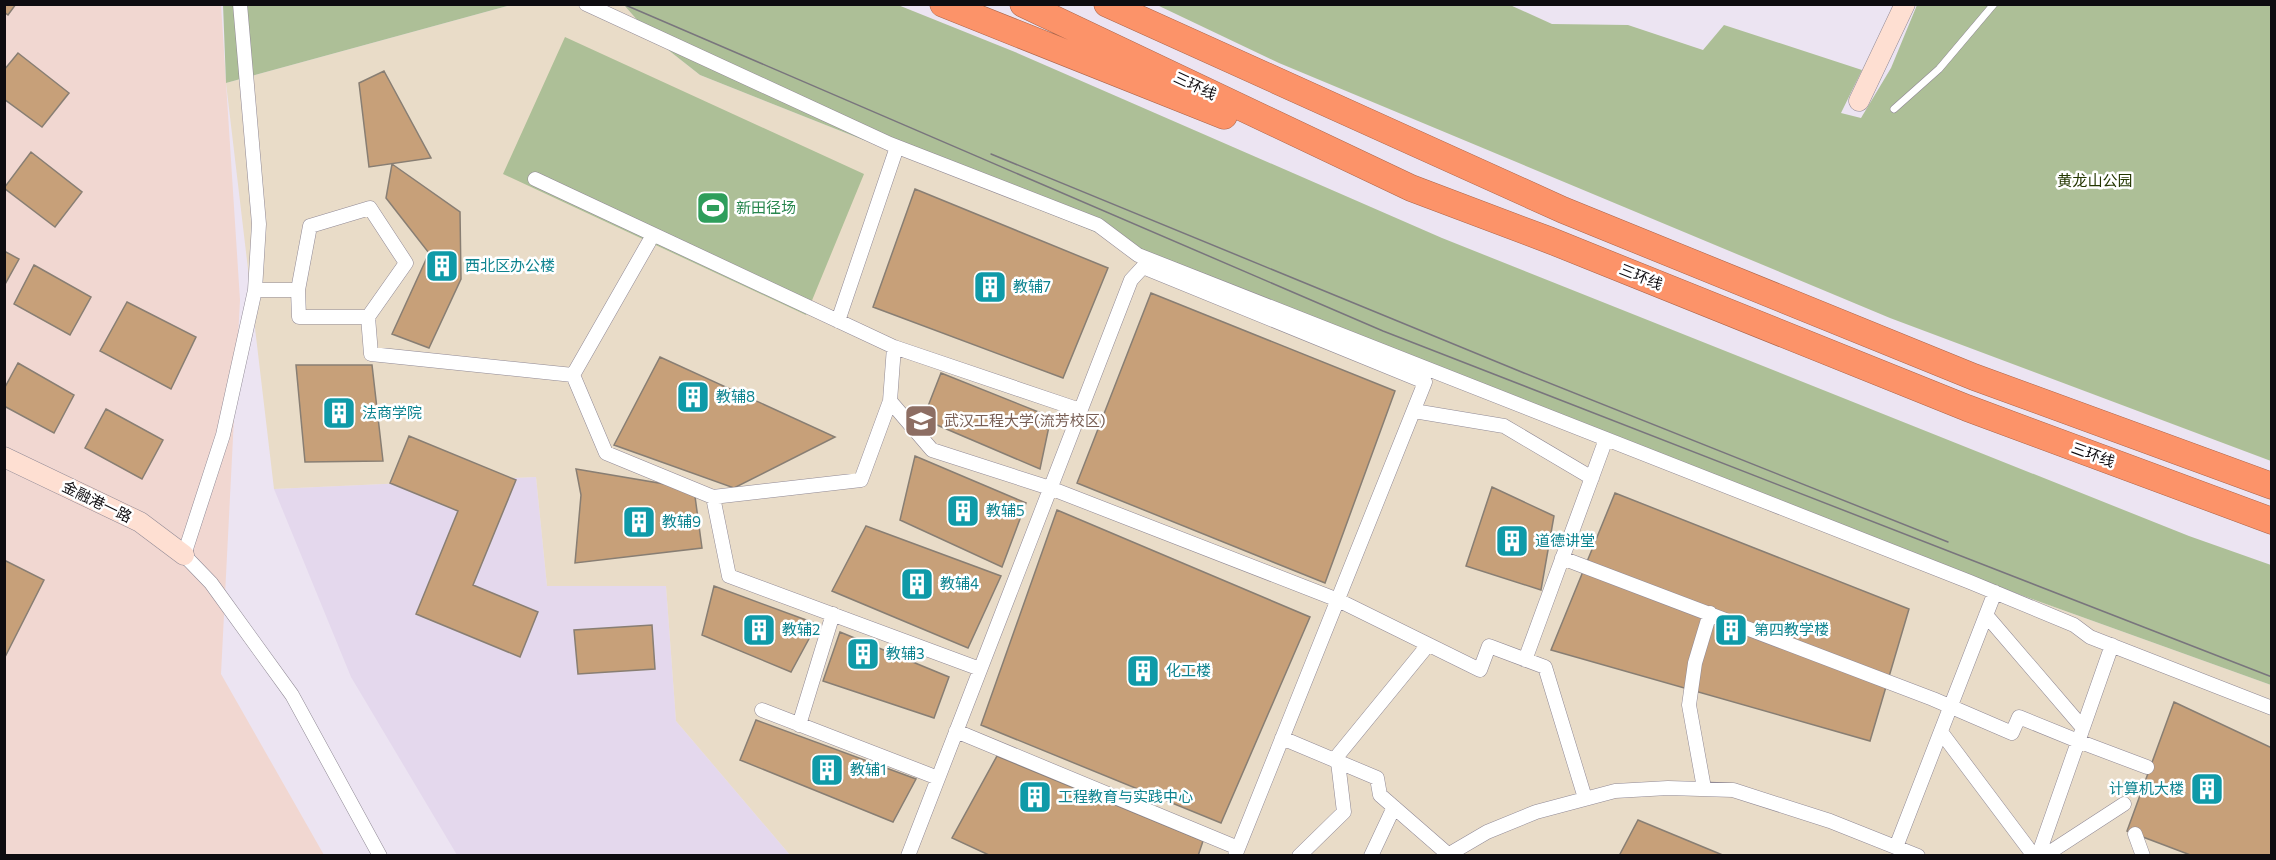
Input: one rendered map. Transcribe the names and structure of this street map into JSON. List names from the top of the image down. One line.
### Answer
{"streets":{"highway":["三环线"],"street":["金融港一路"]},"parks":["黄龙山公园"],"places":{"sports":["新田径场"],"building":["西北区办公楼","教辅7","教辅8","法商学院","教辅5","教辅9","道德讲堂","教辅4","教辅2","第四教学楼","教辅3","化工楼","教辅1","计算机大楼","工程教育与实践中心"],"school or university":["武汉工程大学(流芳校区)"]}}
